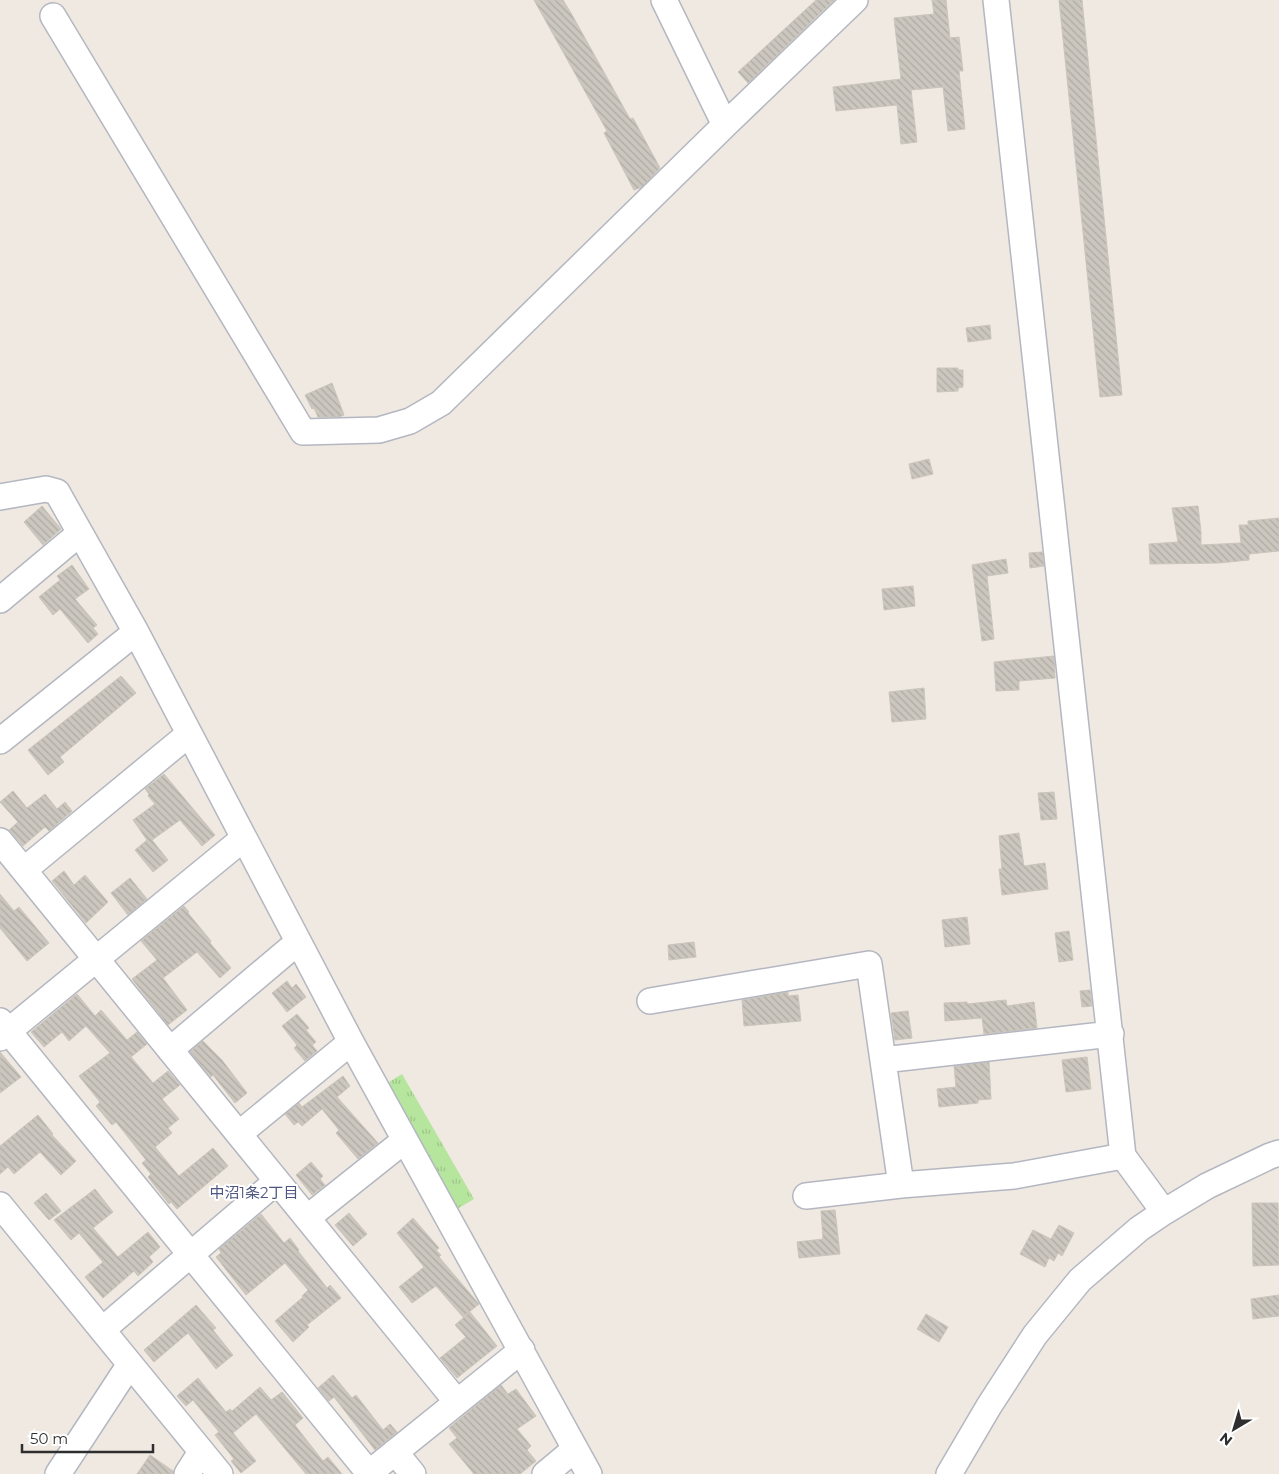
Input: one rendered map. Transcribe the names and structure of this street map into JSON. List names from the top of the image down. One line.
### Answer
{"districts":["中沼1条2丁目"],"scale_bar":"50 m","north":"bottom left"}
